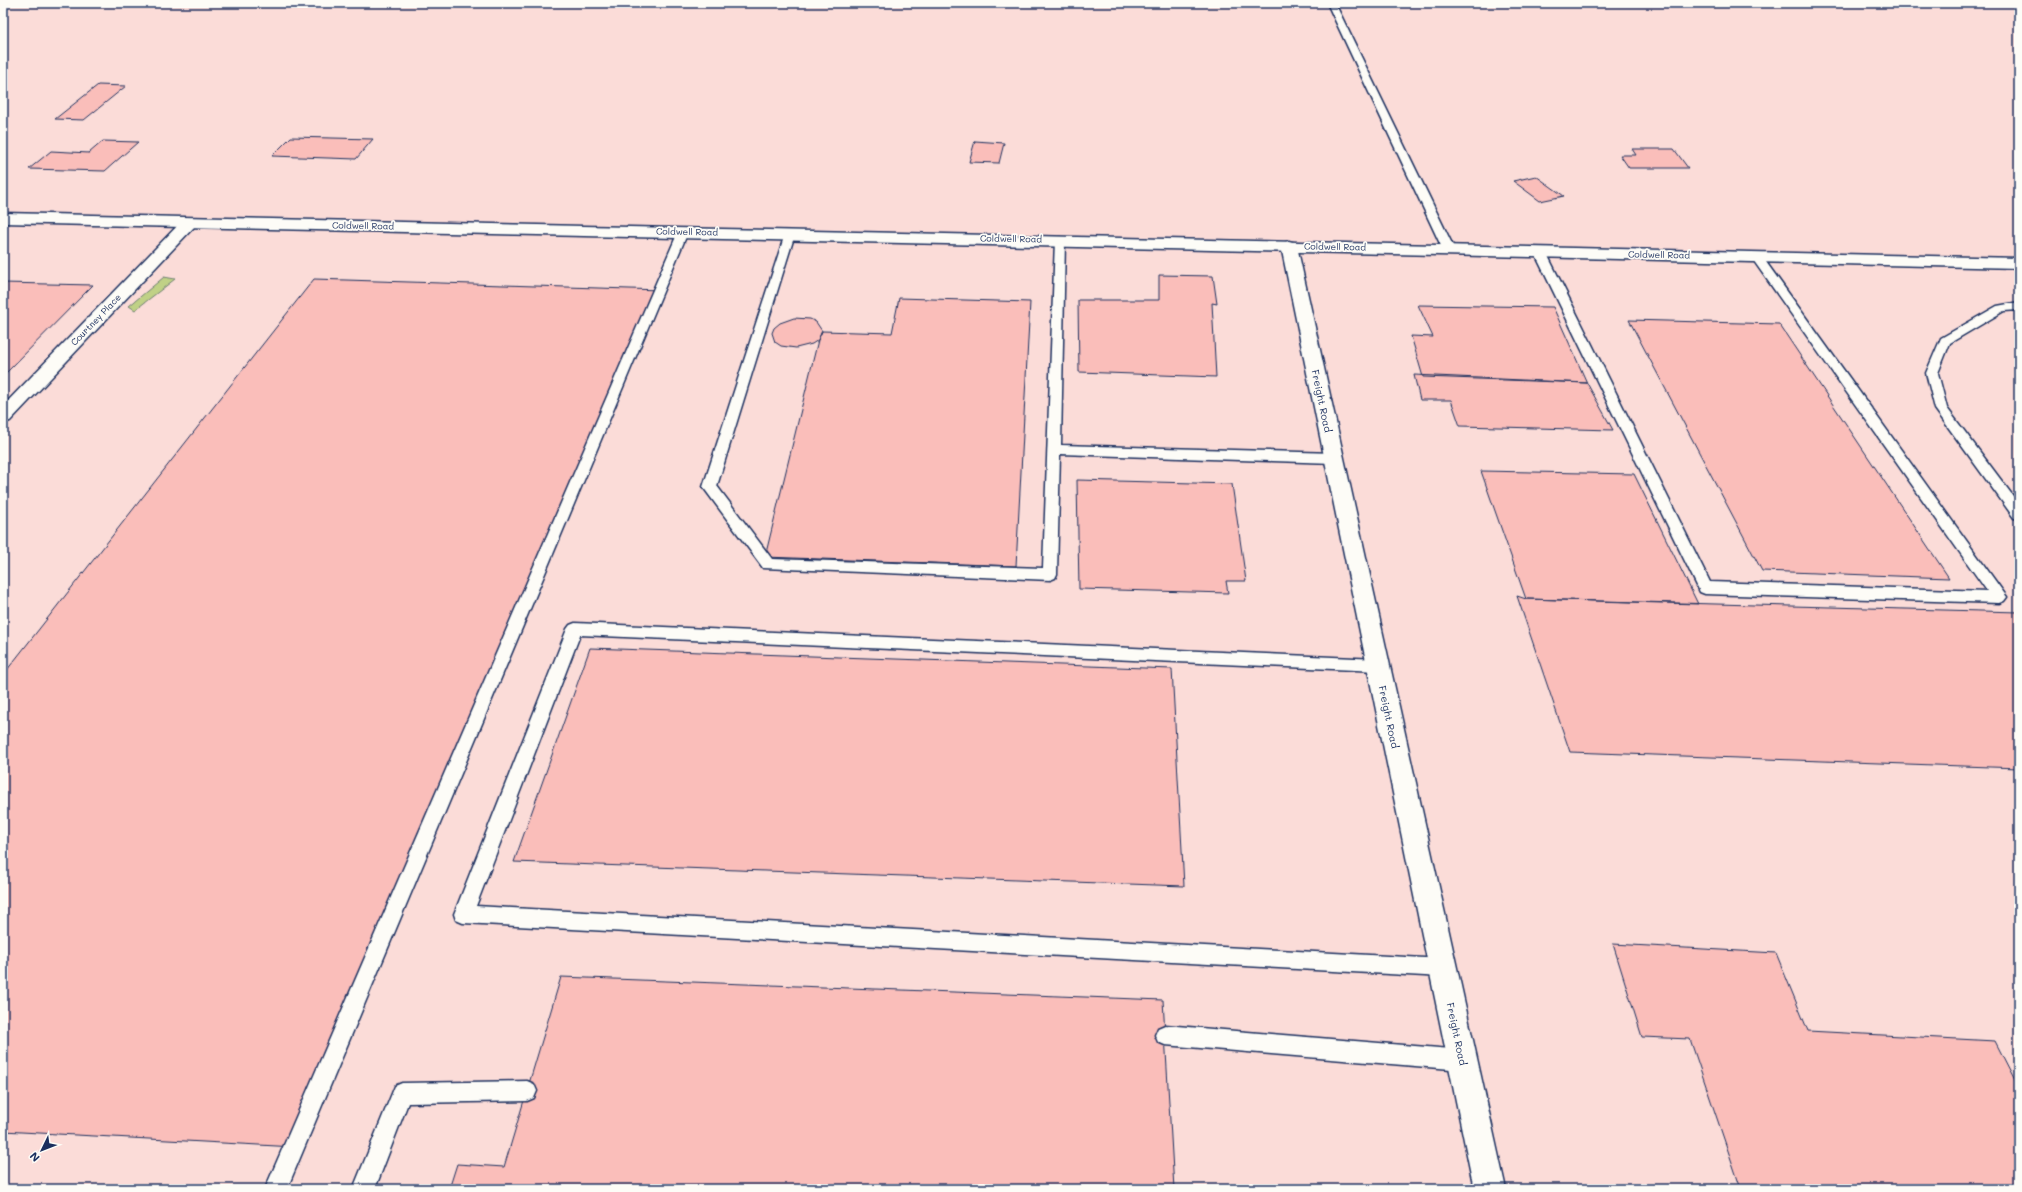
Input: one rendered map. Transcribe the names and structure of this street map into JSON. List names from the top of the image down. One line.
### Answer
{"streets":{"street":["Coldwell Road","Courtney Place","Freight Road"]},"crossings":[["Coldwell Road","Courtney Place"],["Coldwell Road","Freight Road"]],"north":"bottom left"}
